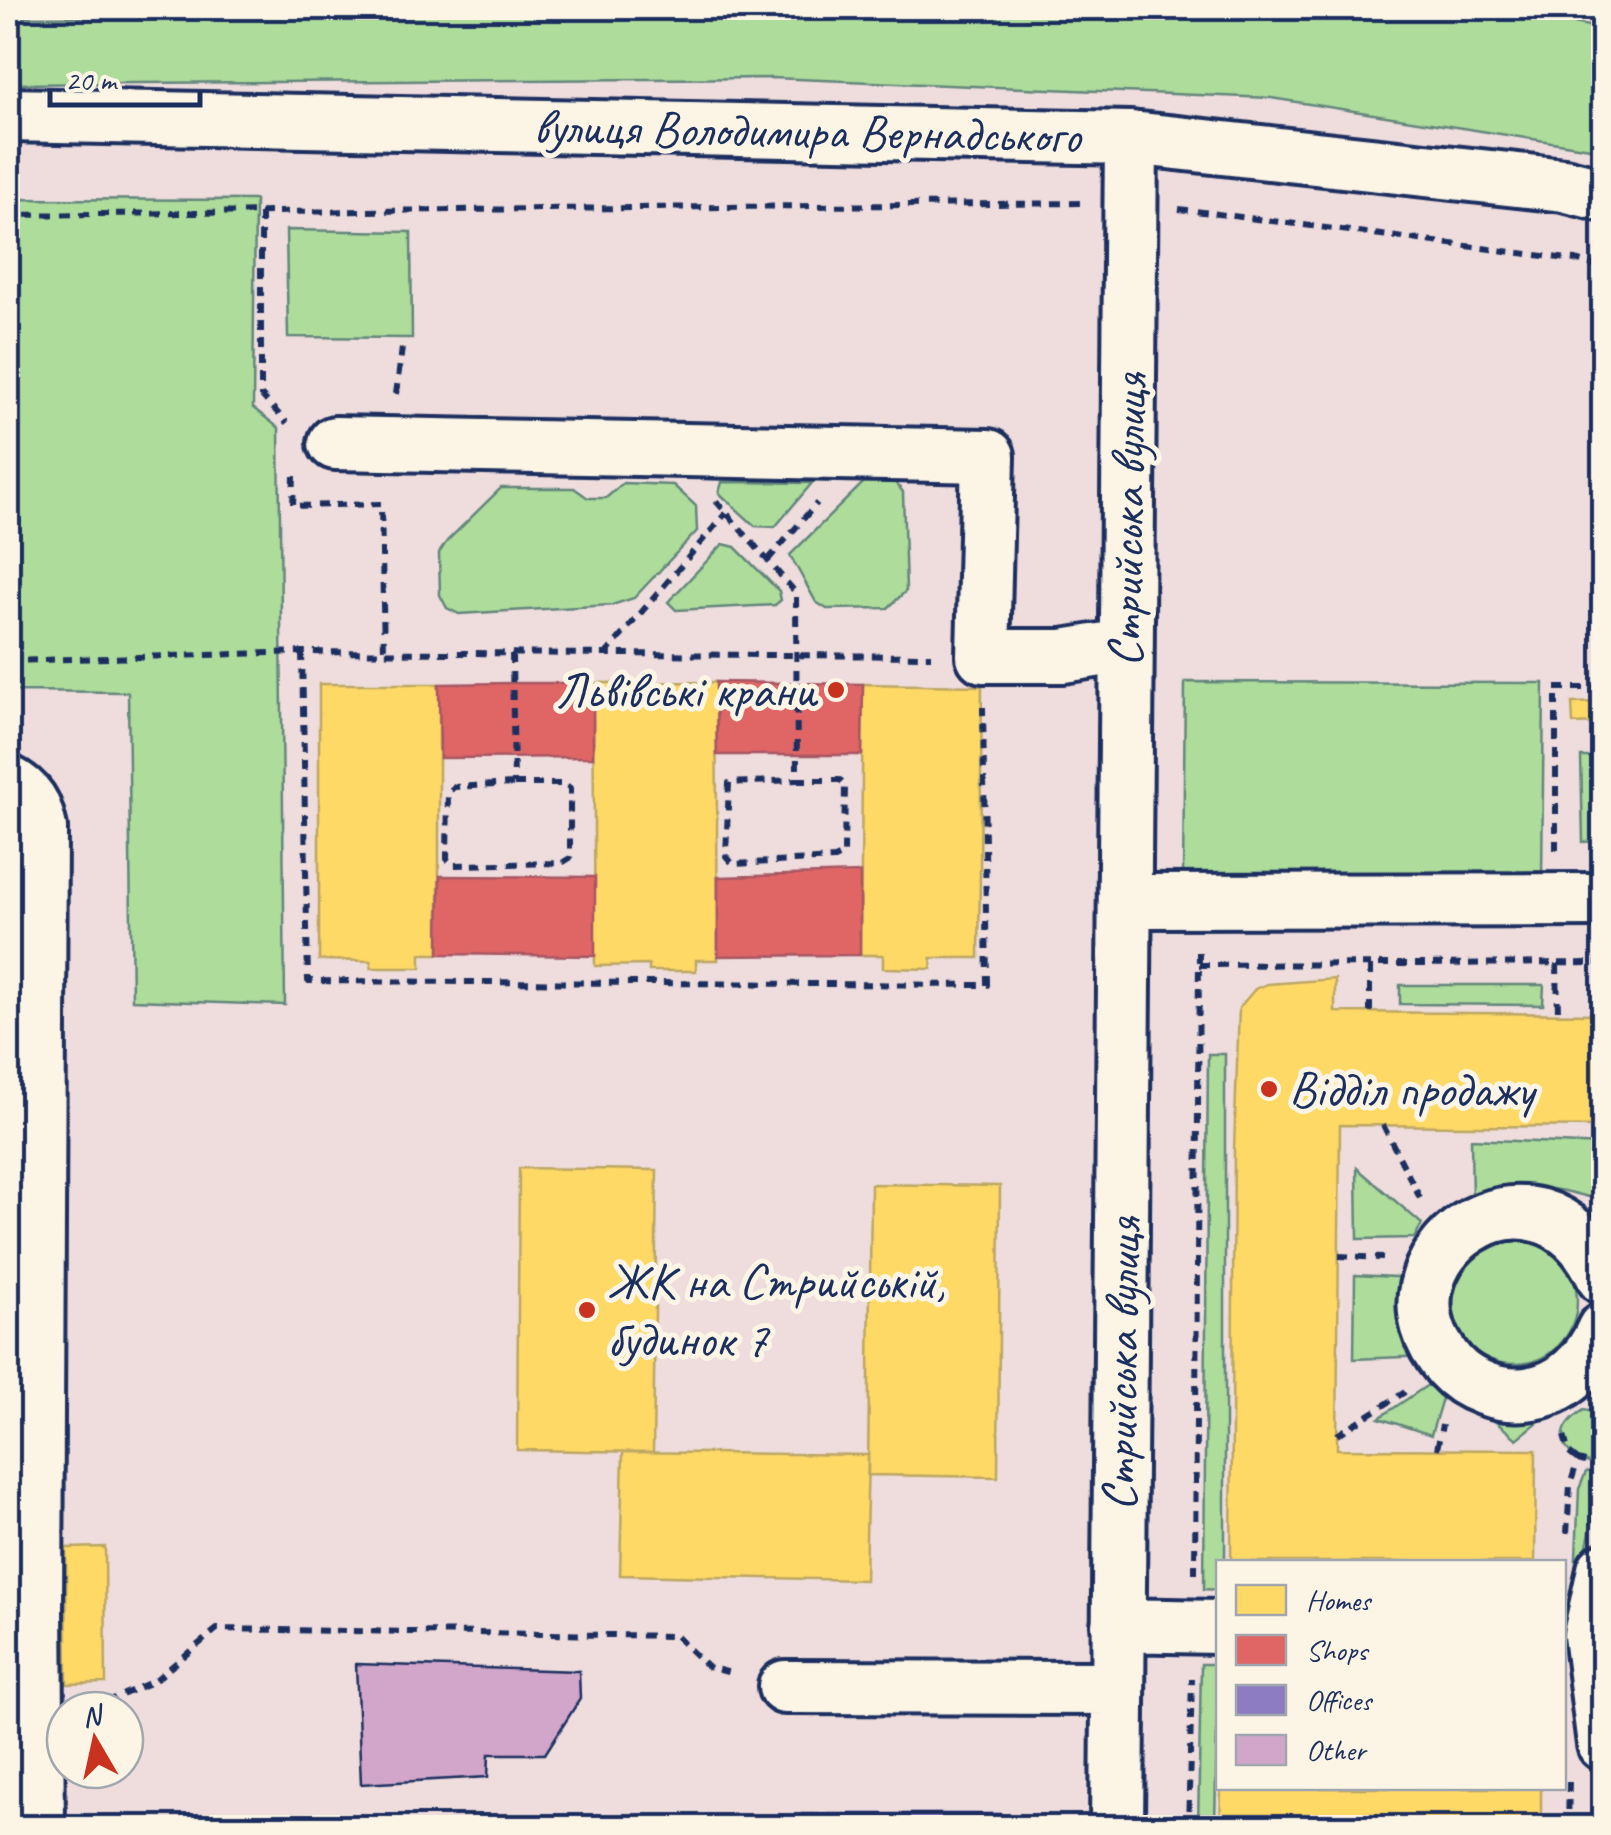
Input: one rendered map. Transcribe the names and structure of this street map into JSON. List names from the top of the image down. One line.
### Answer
{"streets":{"street":["вулиця Володимира Вернадського","Стрийська вулиця"]},"crossings":[["вулиця Володимира Вернадського","Стрийська вулиця"]],"places":["Львівські крани","Відділ продажу","ЖК на Стрийській, будинок 7"],"legend":["Homes","Shops","Offices","Other"],"scale_bar":"20 m","north":"top"}
